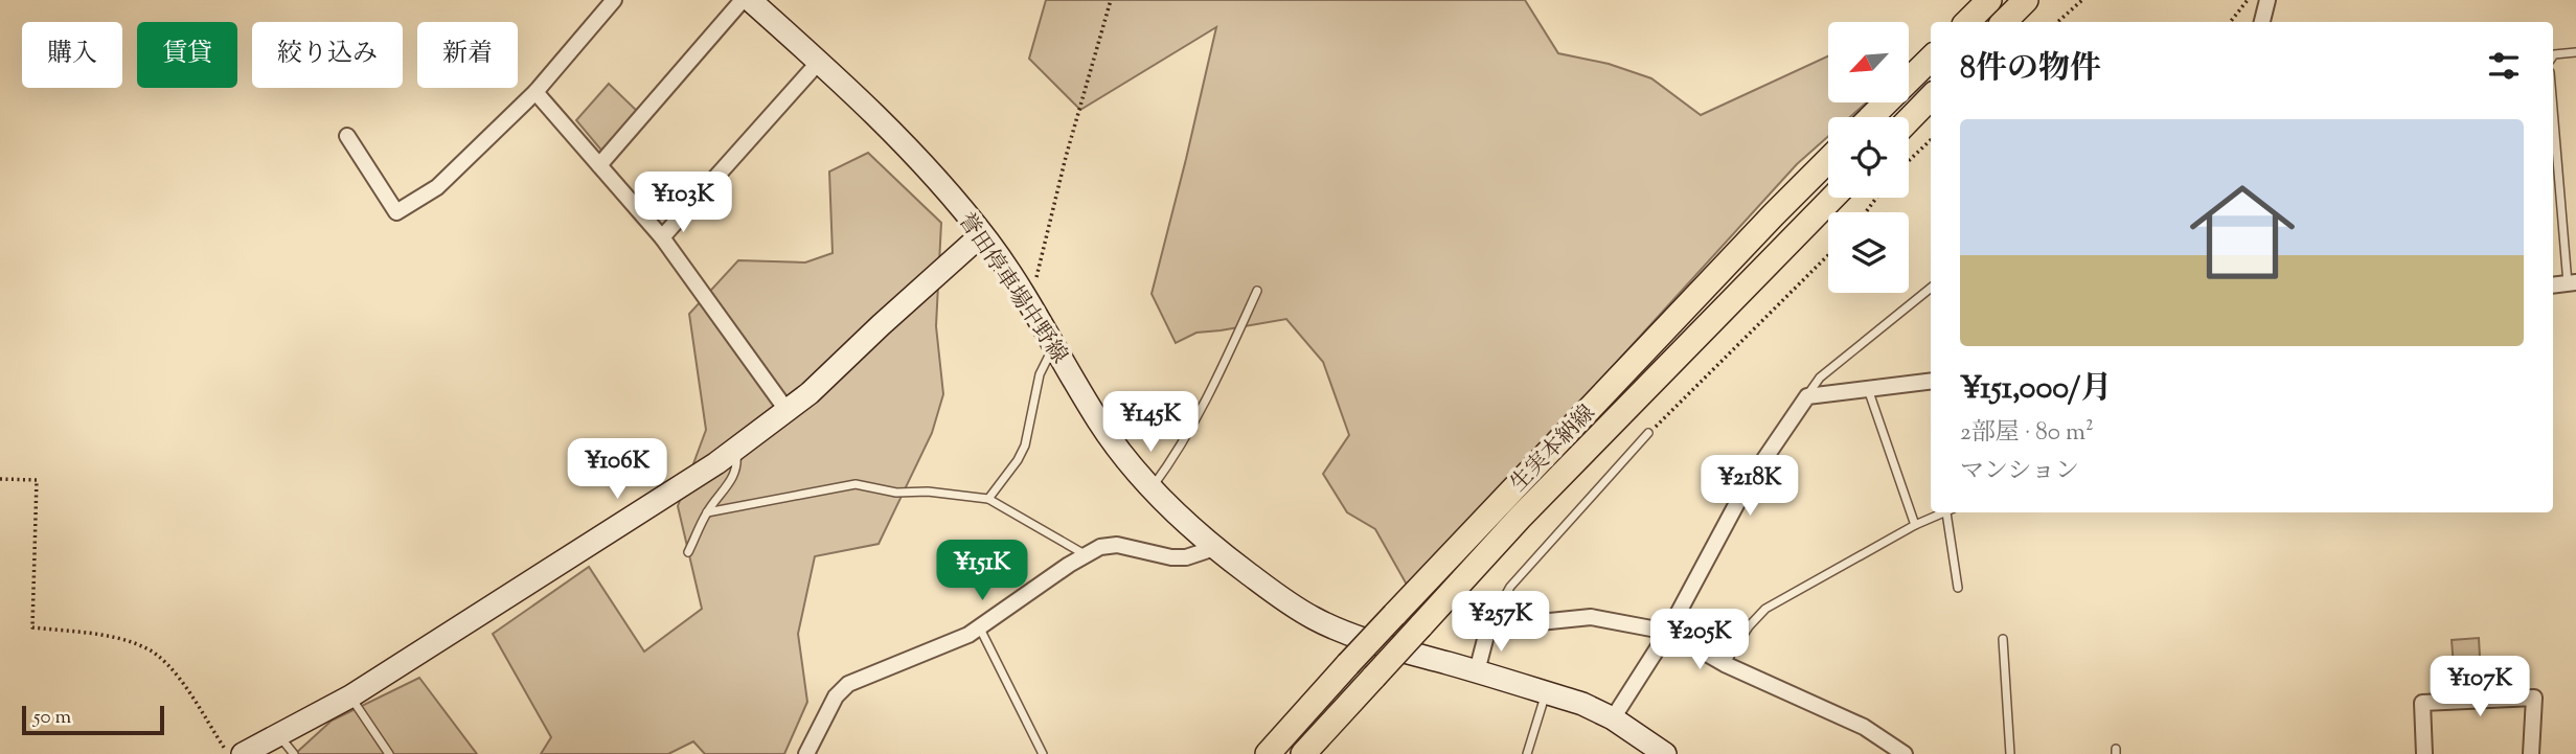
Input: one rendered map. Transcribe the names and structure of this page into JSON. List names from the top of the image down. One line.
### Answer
{"streets":{"main road":["誉田停車場中野線","生実本納線"]},"scale_bar":"50 m","north":"bottom left","page":{"chip":["購入","賃貸","絞り込み","新着"],"heading":"8件の物件","list":[{"name":"¥151,000/月","note":"2部屋 · 80 m² · マンション"}],"price":["¥103K","¥145K","¥106K","¥218K","¥151K","¥257K","¥205K","¥107K"],"scale":"50 m"}}
